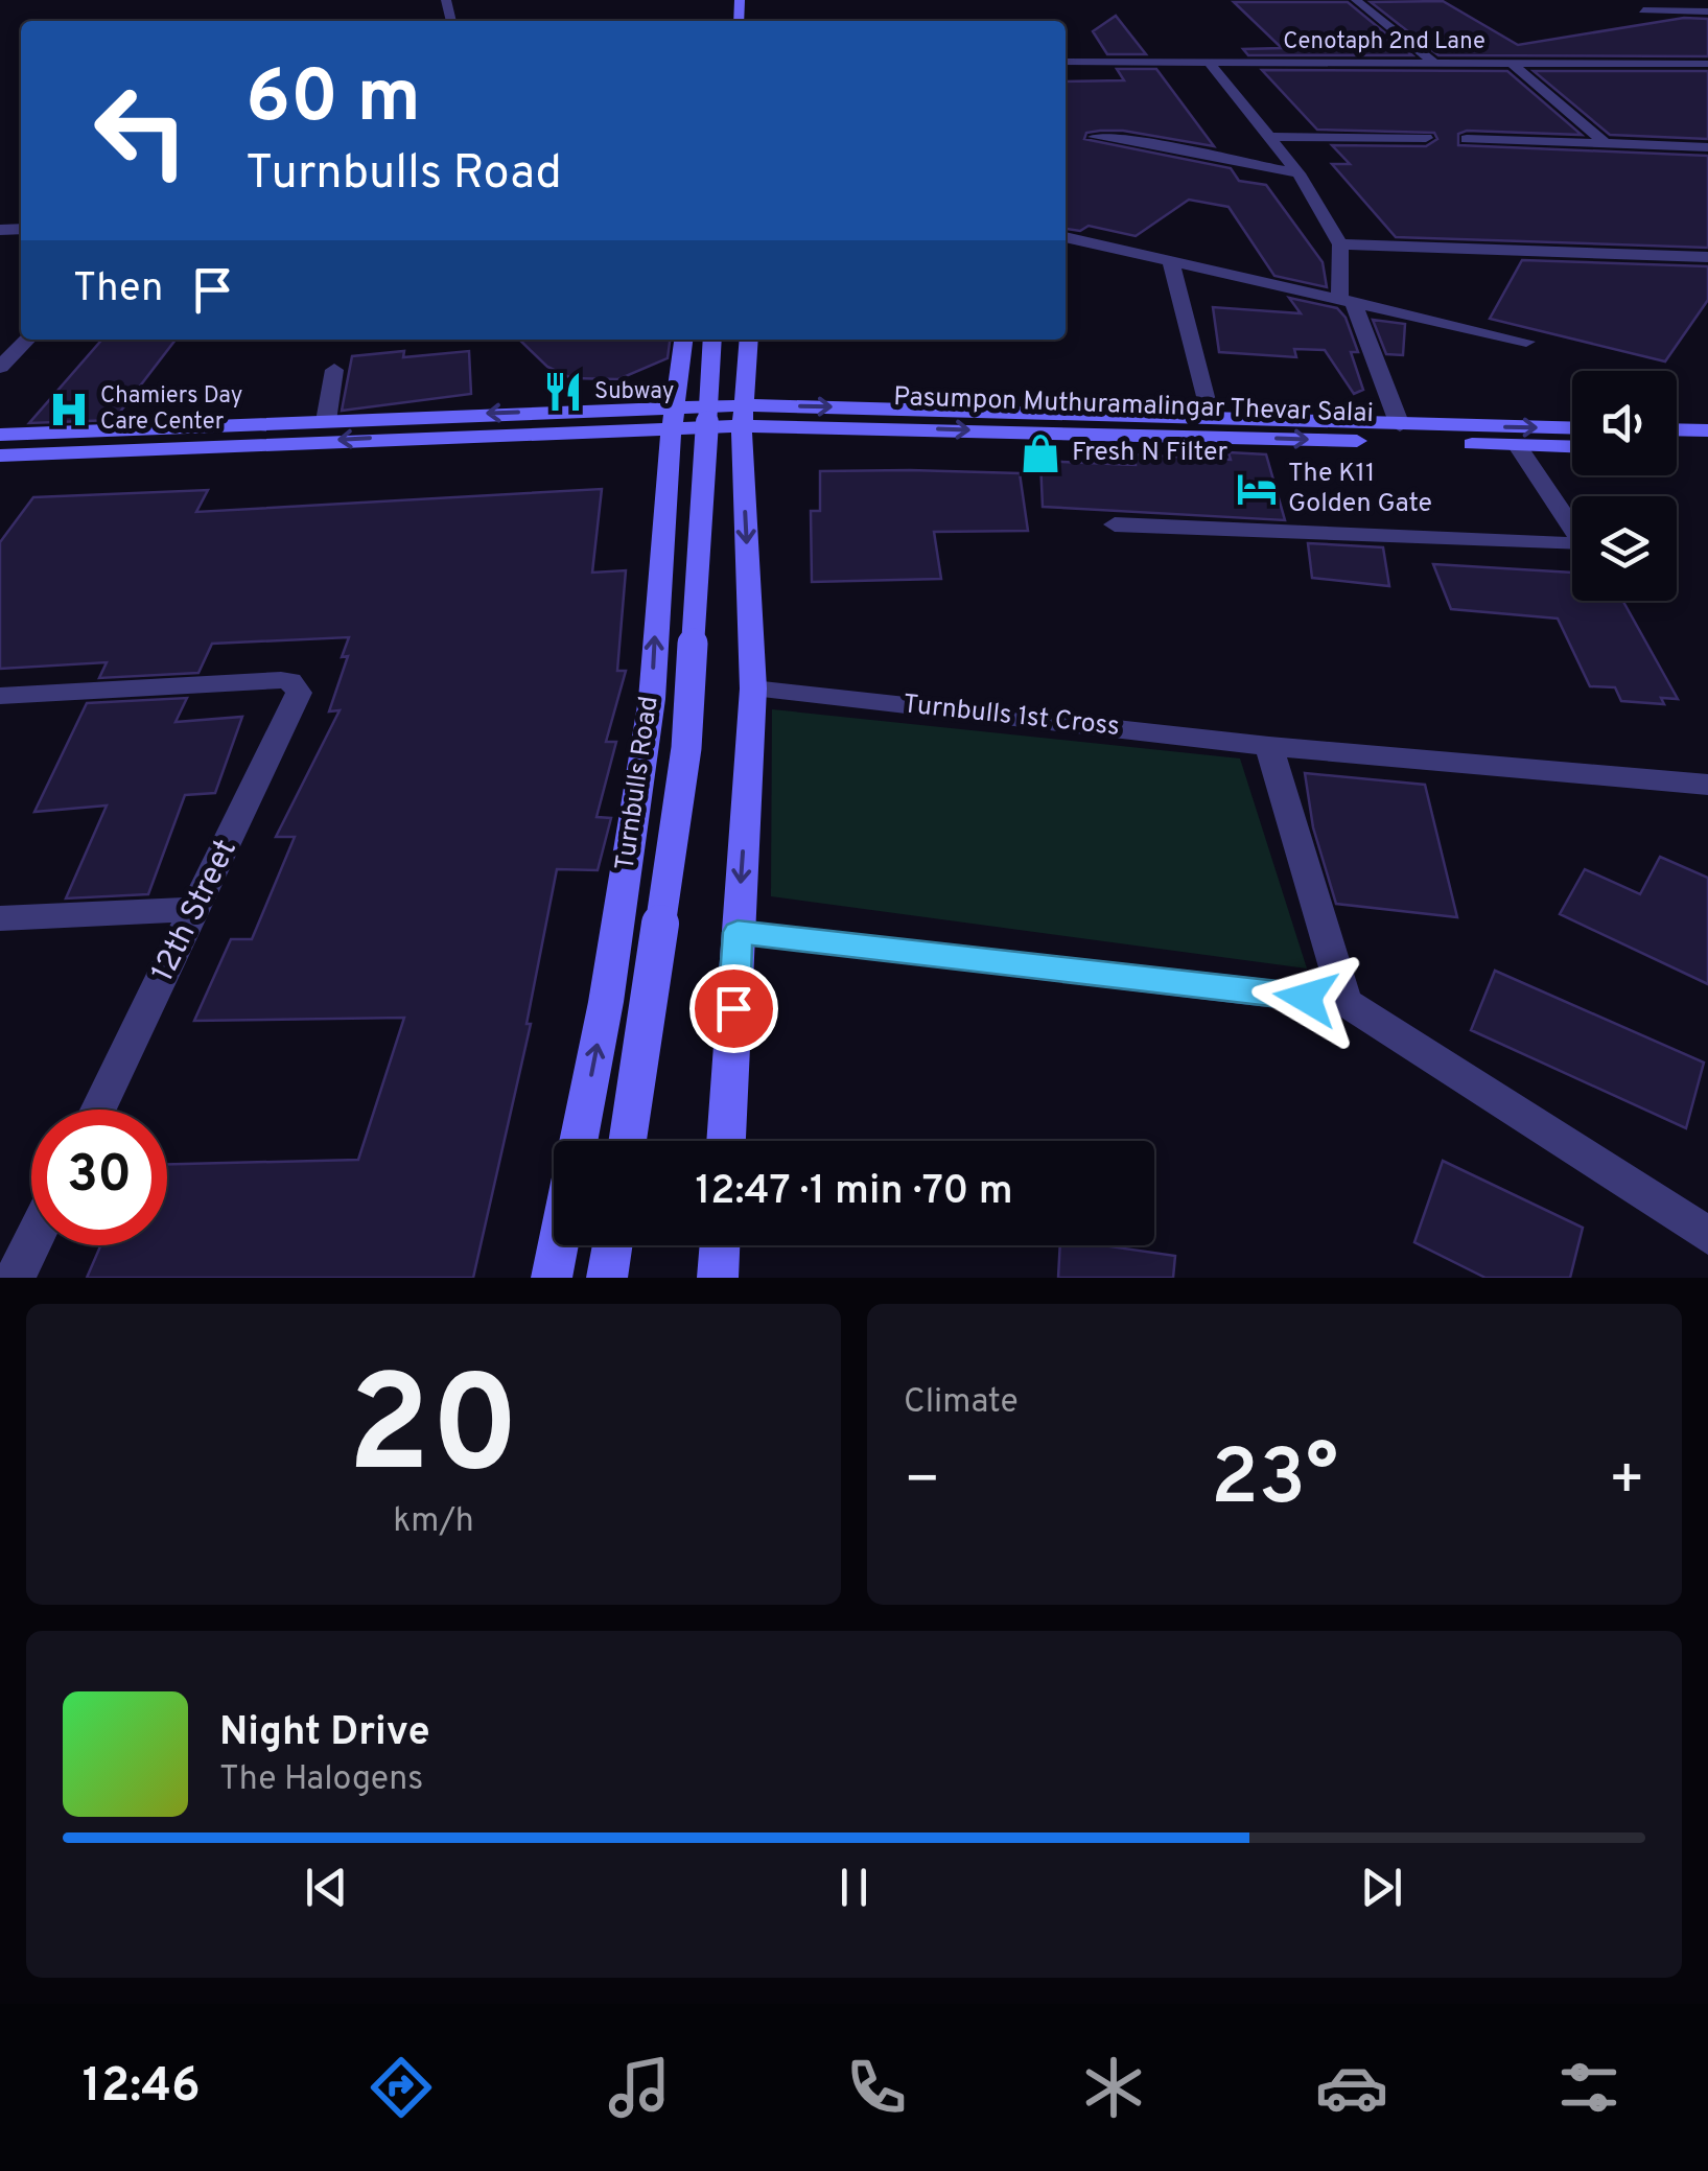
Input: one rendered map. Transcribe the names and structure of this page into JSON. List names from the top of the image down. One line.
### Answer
{"streets":{"main road":["Pasumpon Muthuramalingar Thevar Salai","Turnbulls Road"],"street":["Cenotaph 2nd Lane","Turnbulls 1st Cross","12th Street"]},"crossings":[["Pasumpon Muthuramalingar Thevar Salai","Turnbulls Road"]],"one_way":["Pasumpon Muthuramalingar Thevar Salai"],"places":{"restaurant":["Subway"],"hospital":["Chamiers Day Care Center"],"shop":["Fresh N Filter"],"hotel":["The K11 Golden Gate"]},"page":{"turn":["60 m","Turnbulls Road"],"then":"Then","limit":"30","trip":"12:47 · 1 min · 70 m","tile":[["20","km/h"],"Climate"],"heat":["−","23°","+"],"song":["Night Drive","The Halogens"],"tabs":"12:46"}}
